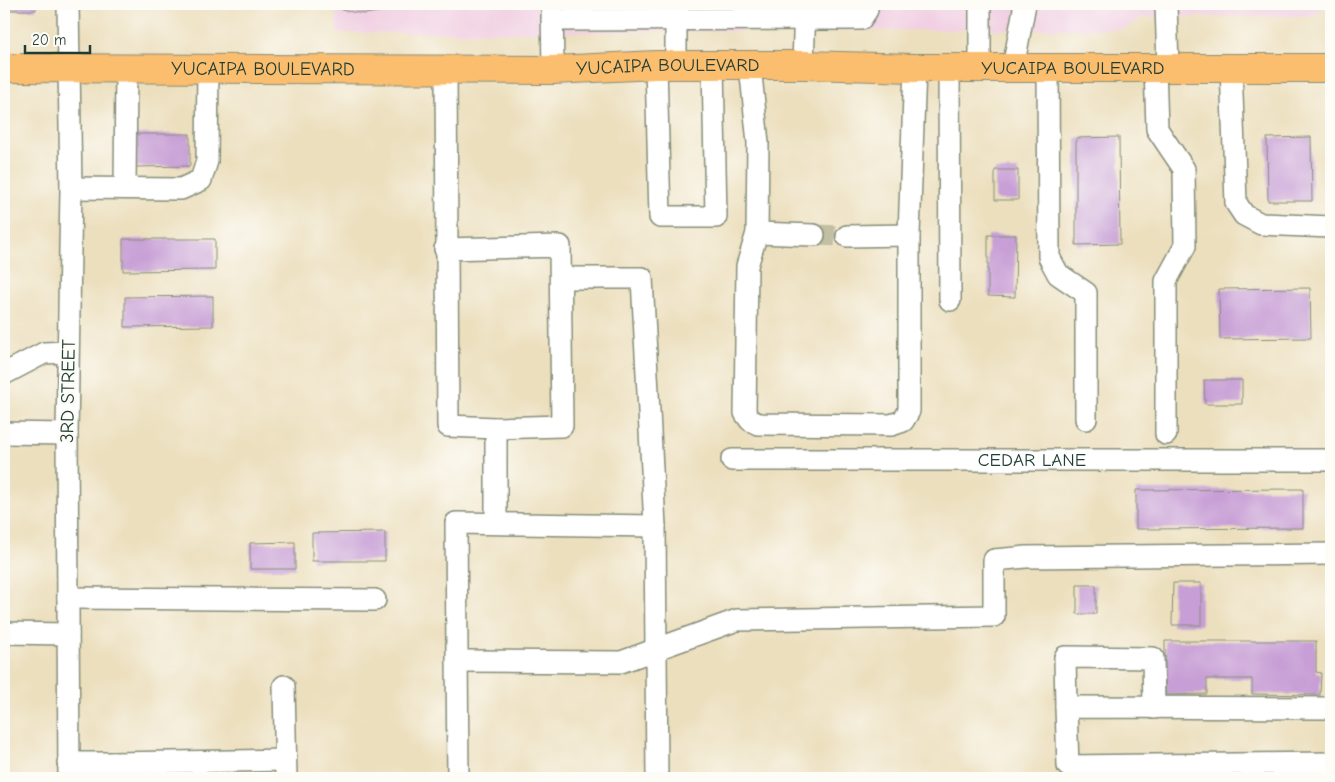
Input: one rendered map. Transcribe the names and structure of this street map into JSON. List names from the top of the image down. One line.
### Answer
{"streets":{"main road":["YUCAIPA BOULEVARD"],"street":["3RD STREET","CEDAR LANE"]},"crossings":[["YUCAIPA BOULEVARD","3RD STREET"]],"scale_bar":"20 m"}
